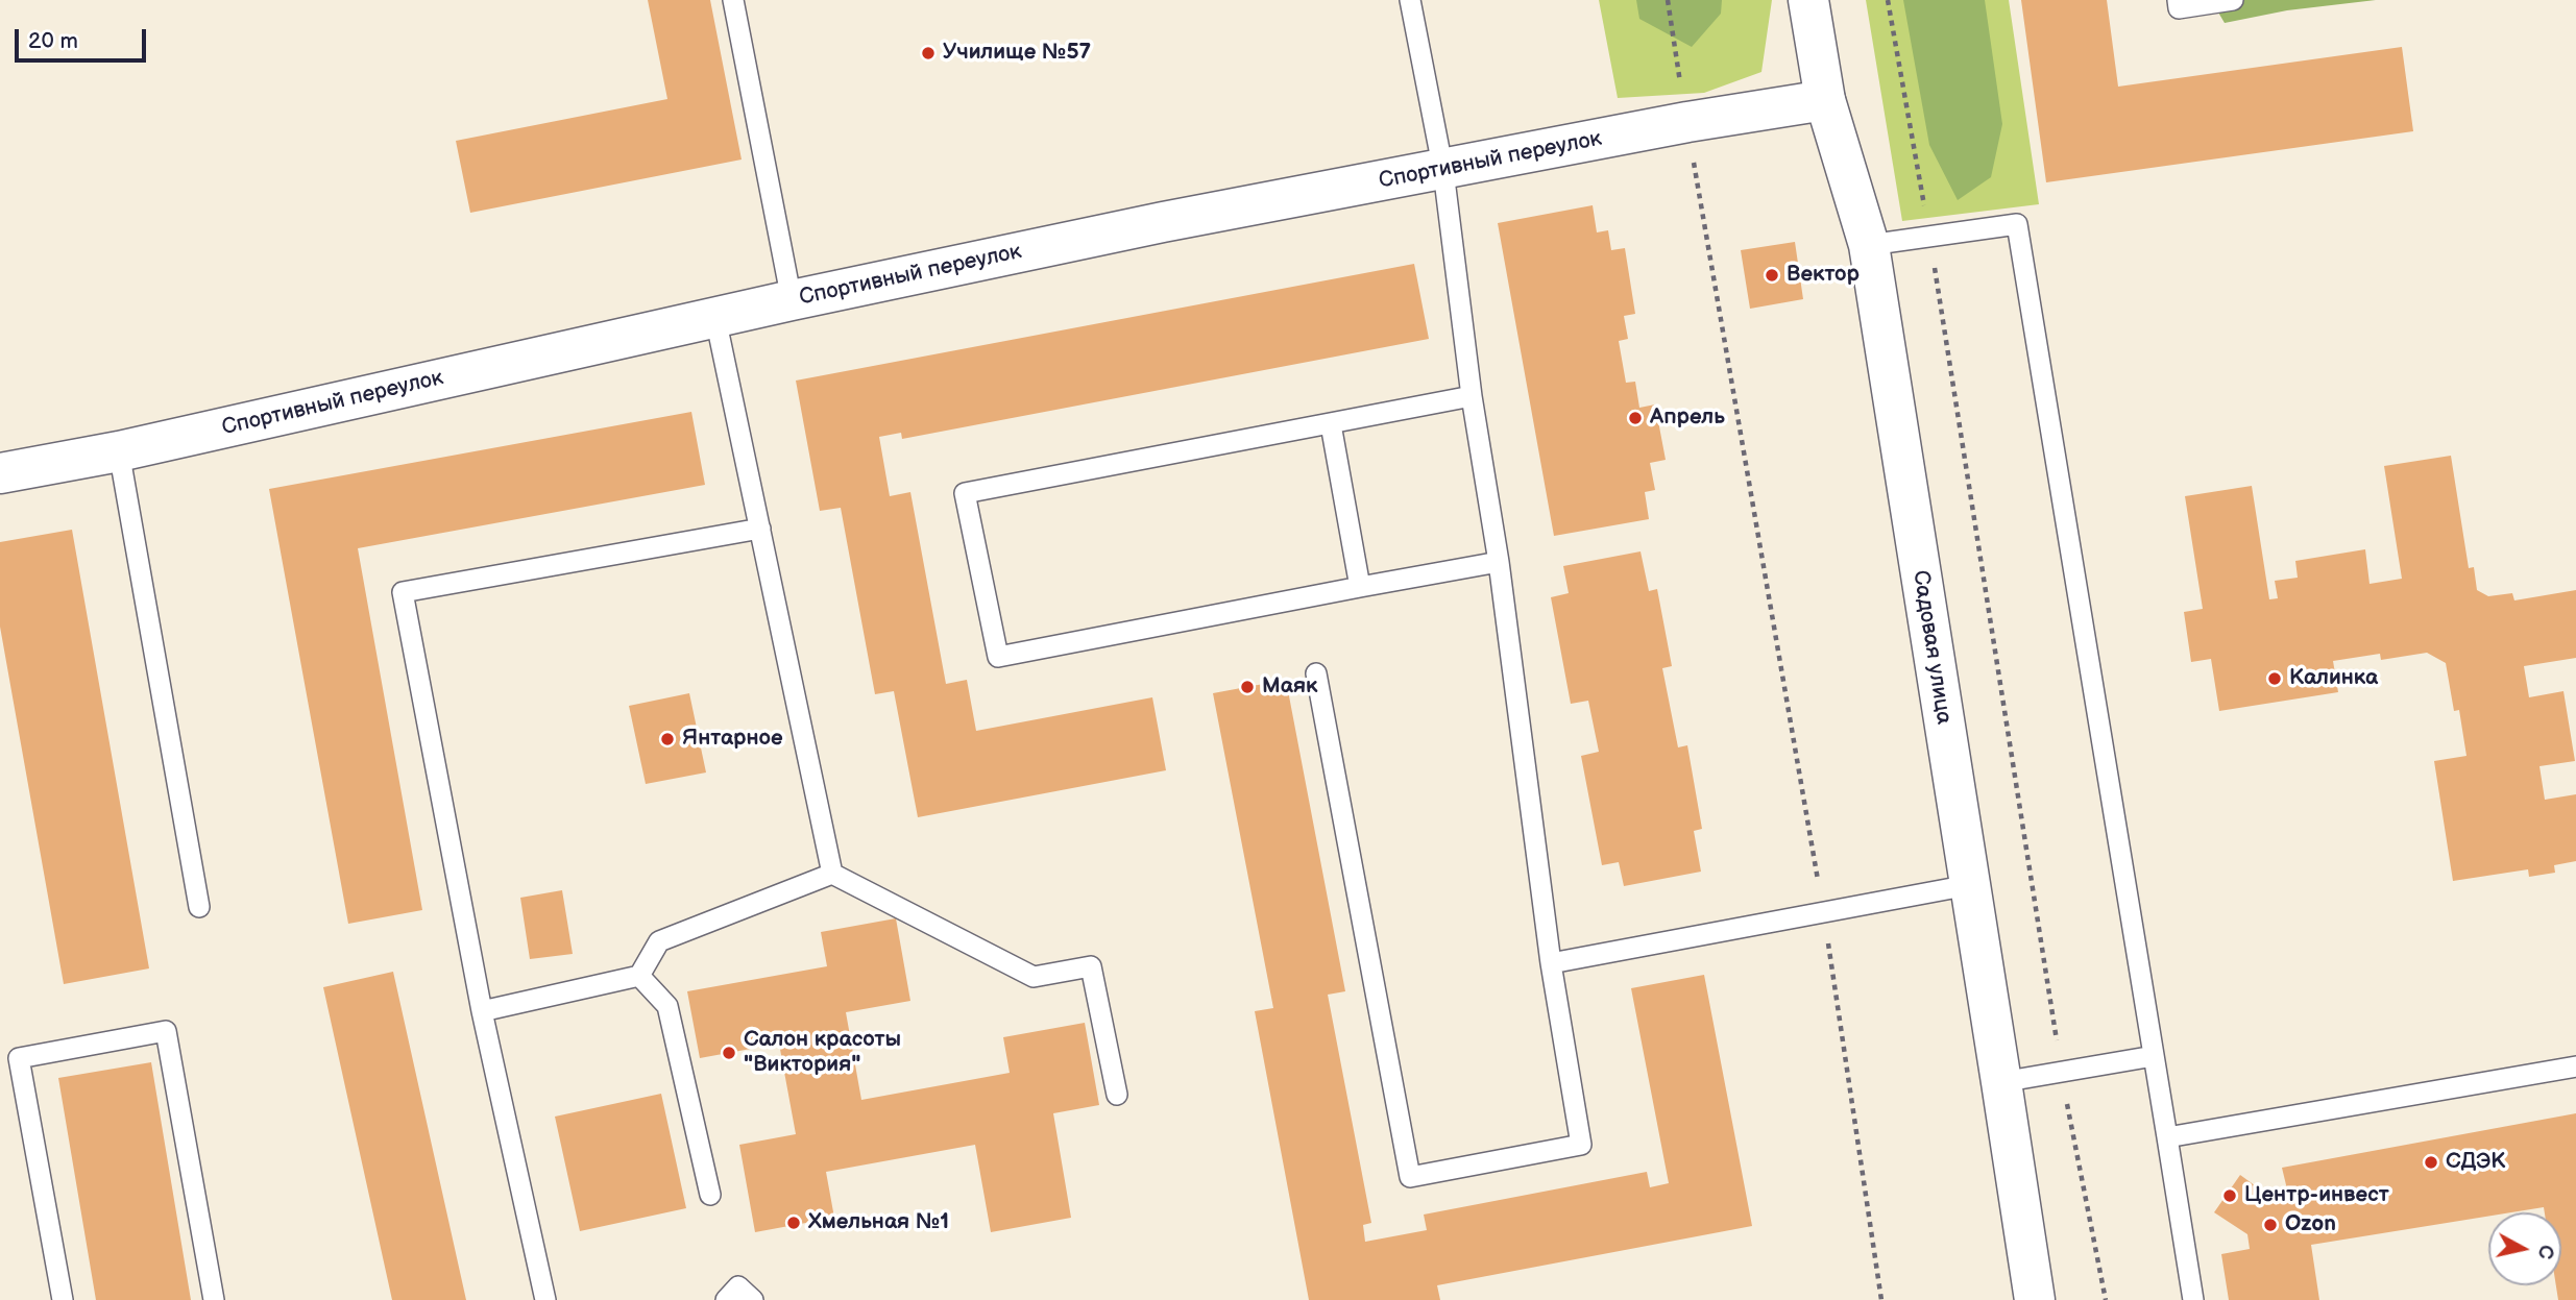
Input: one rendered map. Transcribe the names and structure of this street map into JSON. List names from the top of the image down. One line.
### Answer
{"streets":{"street":["Спортивный переулок","Садовая улица"]},"crossings":[["Спортивный переулок","Садовая улица"]],"places":["Училище №57","Вектор","Апрель","Калинка","Маяк","Янтарное","Салон красоты \"Виктория\"","СДЭК","Центр-инвест","Хмельная №1","Ozon"],"scale_bar":"20 m","north":"right"}
